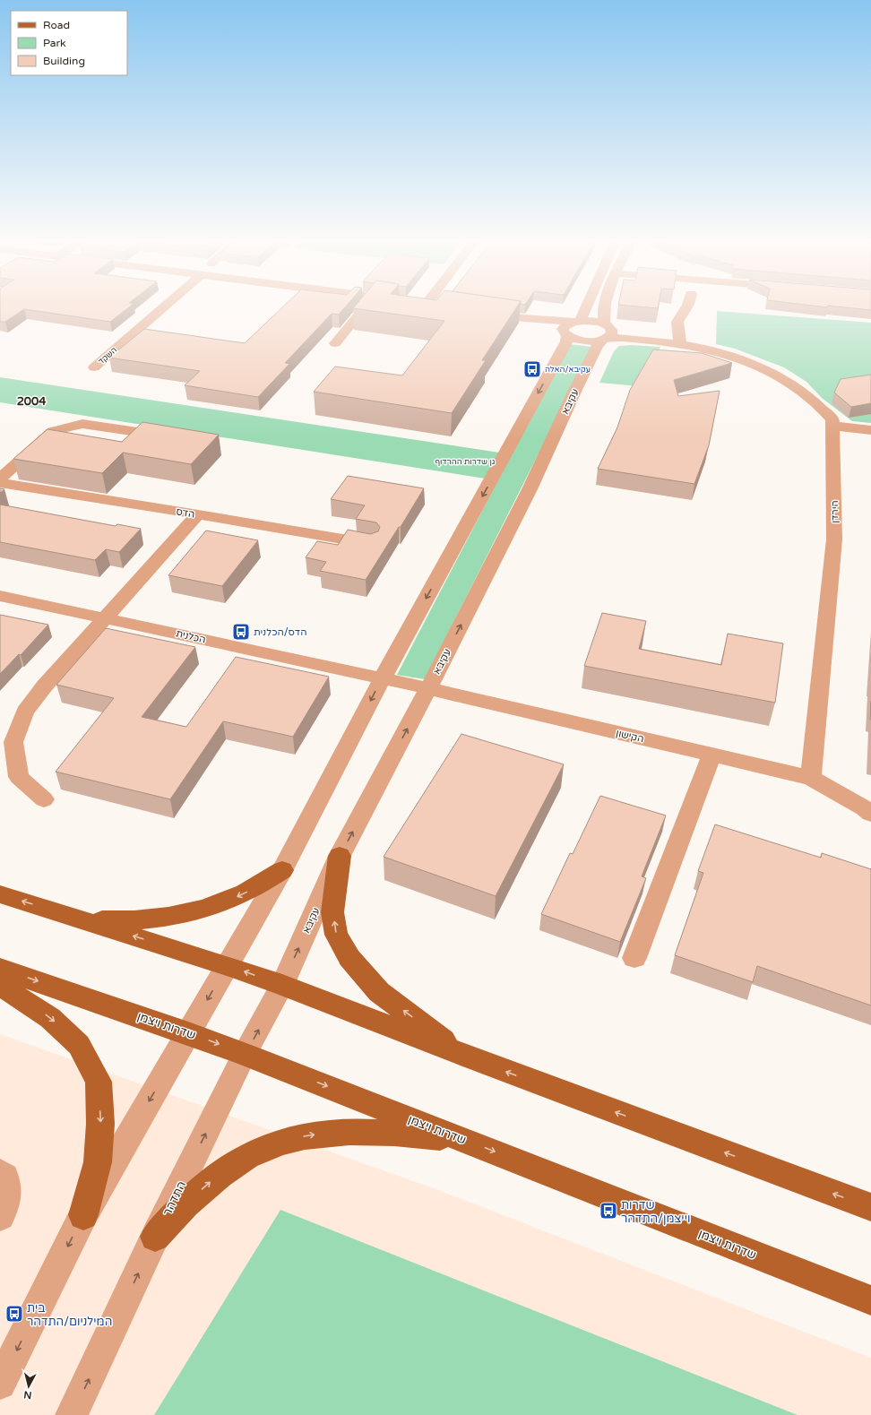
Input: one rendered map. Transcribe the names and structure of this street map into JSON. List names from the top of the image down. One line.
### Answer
{"streets":{"main road":["שדרות ויצמן"],"street":["השקד","עקיבא","הירדן","הדס","הכלנית","הקישון","התדהר"]},"crossings":[["עקיבא","הקישון"],["עקיבא","התדהר"],["הירדן","הקישון"],["הכלנית","הקישון"],["שדרות ויצמן","התדהר"]],"districts":["2004"],"parks":["גן שדרות ההרדוף"],"places":{"bus stop":["עקיבא/האלה","הדס/הכלנית","שדרות וייצמן/התדהר","בית המילניום/התדהר"]},"legend":["Road","Park","Building"],"north":"bottom"}
